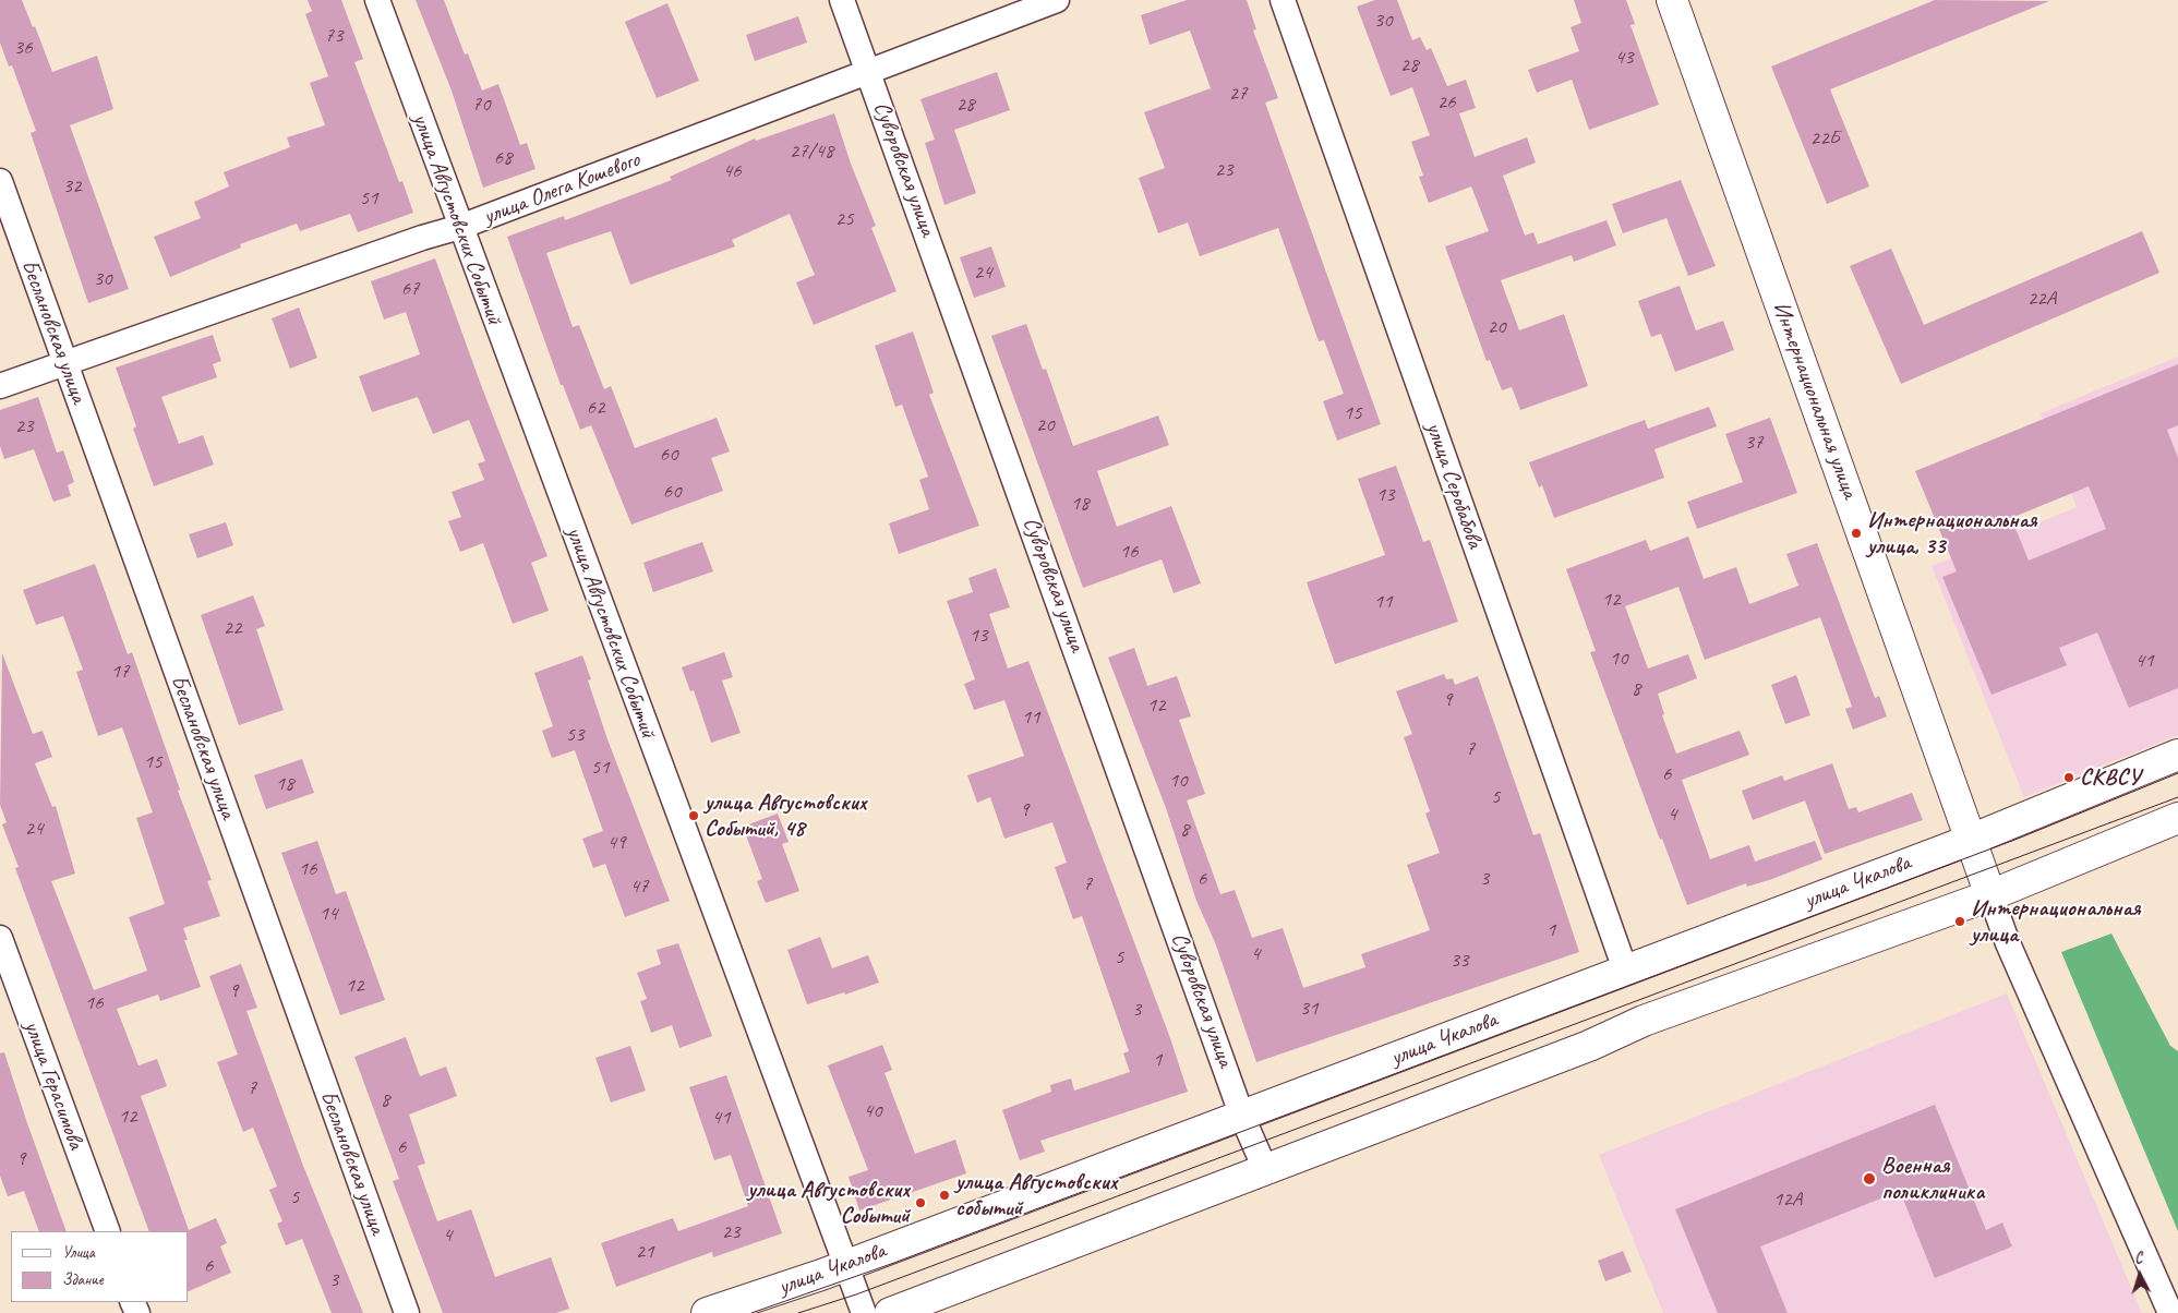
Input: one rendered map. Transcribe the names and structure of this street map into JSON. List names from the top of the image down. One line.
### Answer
{"streets":{"main road":["Интернациональная улица","улица Чкалова"],"street":["Суворовская улица","улица Олега Кошевого","улица Августовских Событий","Беслановская улица","улица Серобабова","улица Герасимова"]},"crossings":[["Суворовская улица","улица Олега Кошевого"],["Суворовская улица","улица Чкалова"],["улица Олега Кошевого","улица Августовских Событий"],["улица Олега Кошевого","Беслановская улица"],["улица Августовских Событий","улица Чкалова"],["Интернациональная улица","улица Чкалова"],["улица Серобабова","улица Чкалова"]],"places":["Интернациональная улица, 33","СКВСУ","улица Августовских Событий, 48","Интернациональная улица","Военная поликлиника","улица Августовских событий","улица Августовских Событий"],"house_numbers":["30","73","36","43","28","27","26","70","28","22Б","27/48","68","23","46","32","51","25","24","30","67","22А","20","62","15","20","23","37","60","60","13","18","16","12","11","22","13","10","41","17","8","9","12","11","53","7","15","51","6","10","18","5","9","4","24","8","49","16","6","3","7","47","14","1","4","5","33","12","9","16","31","3","1","7","8","40","12","41","6","9","5","12А","23","4","21","6","3"],"legend":["Улица","Здание"],"north":"top"}
